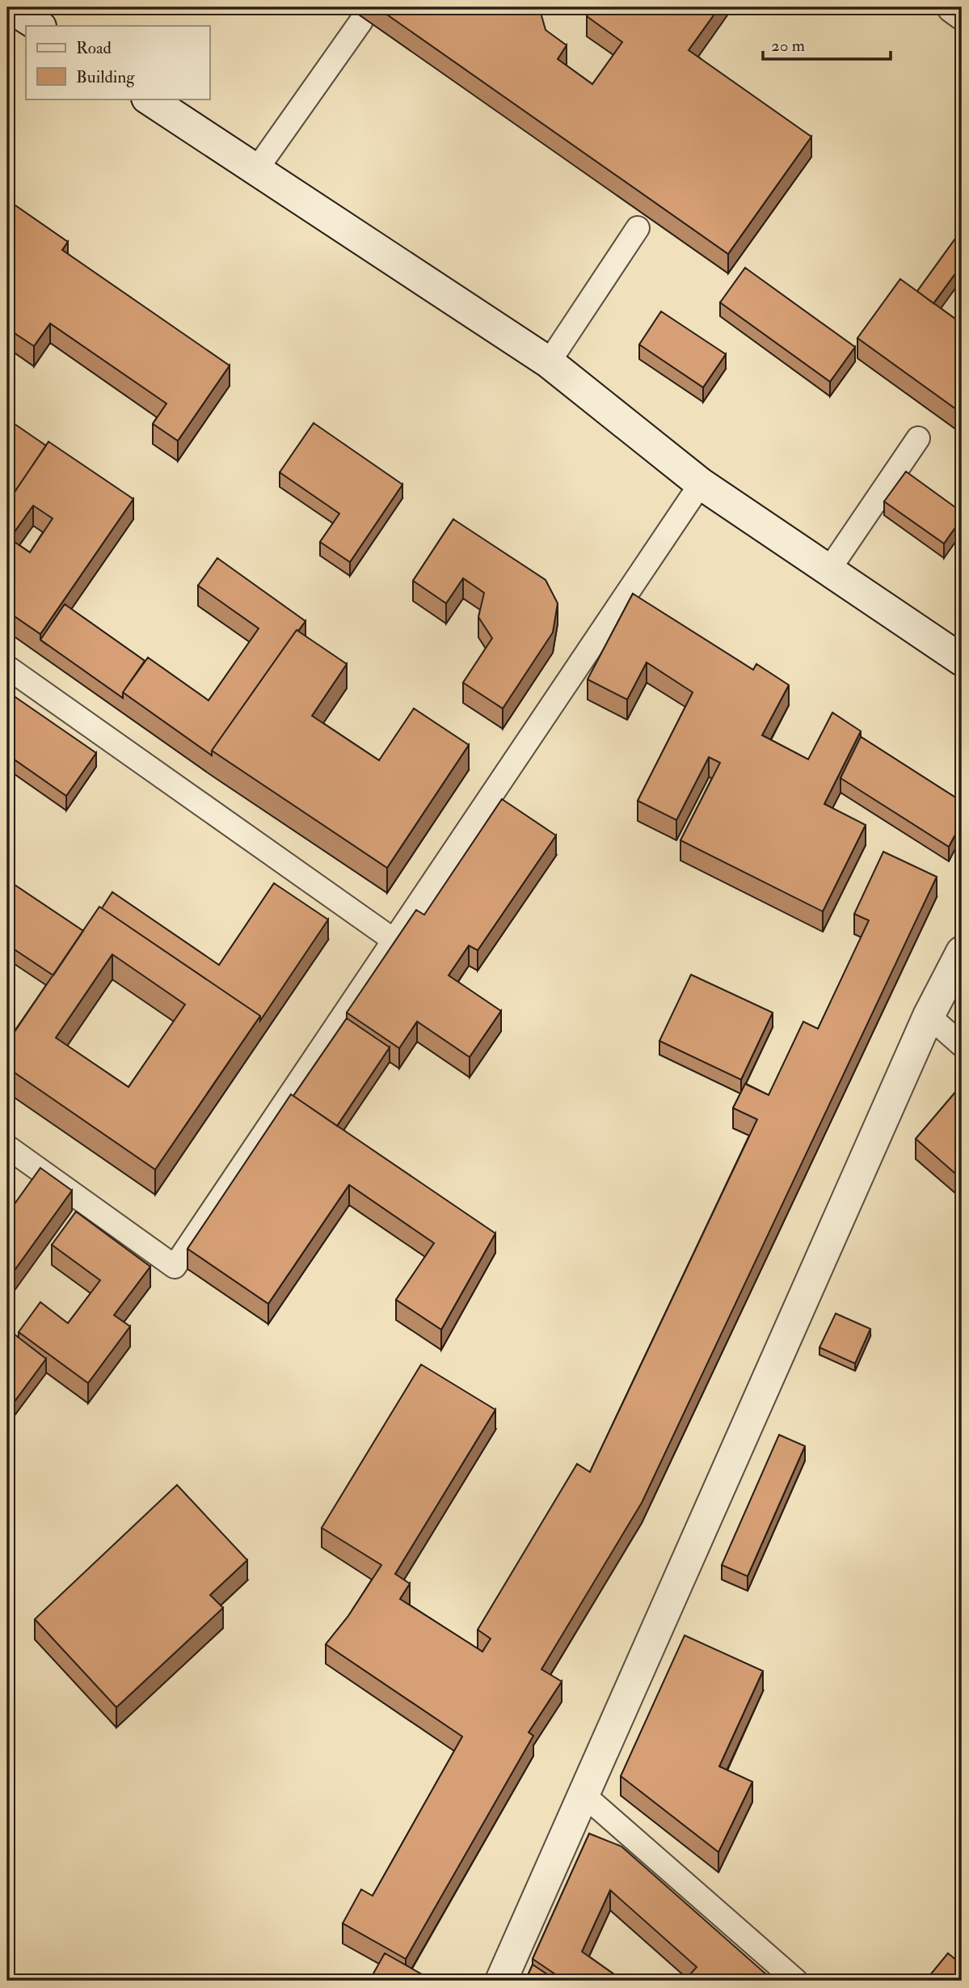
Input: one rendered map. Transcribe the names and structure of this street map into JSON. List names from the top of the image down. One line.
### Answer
{"legend":["Road","Building"],"scale_bar":"20 m"}
